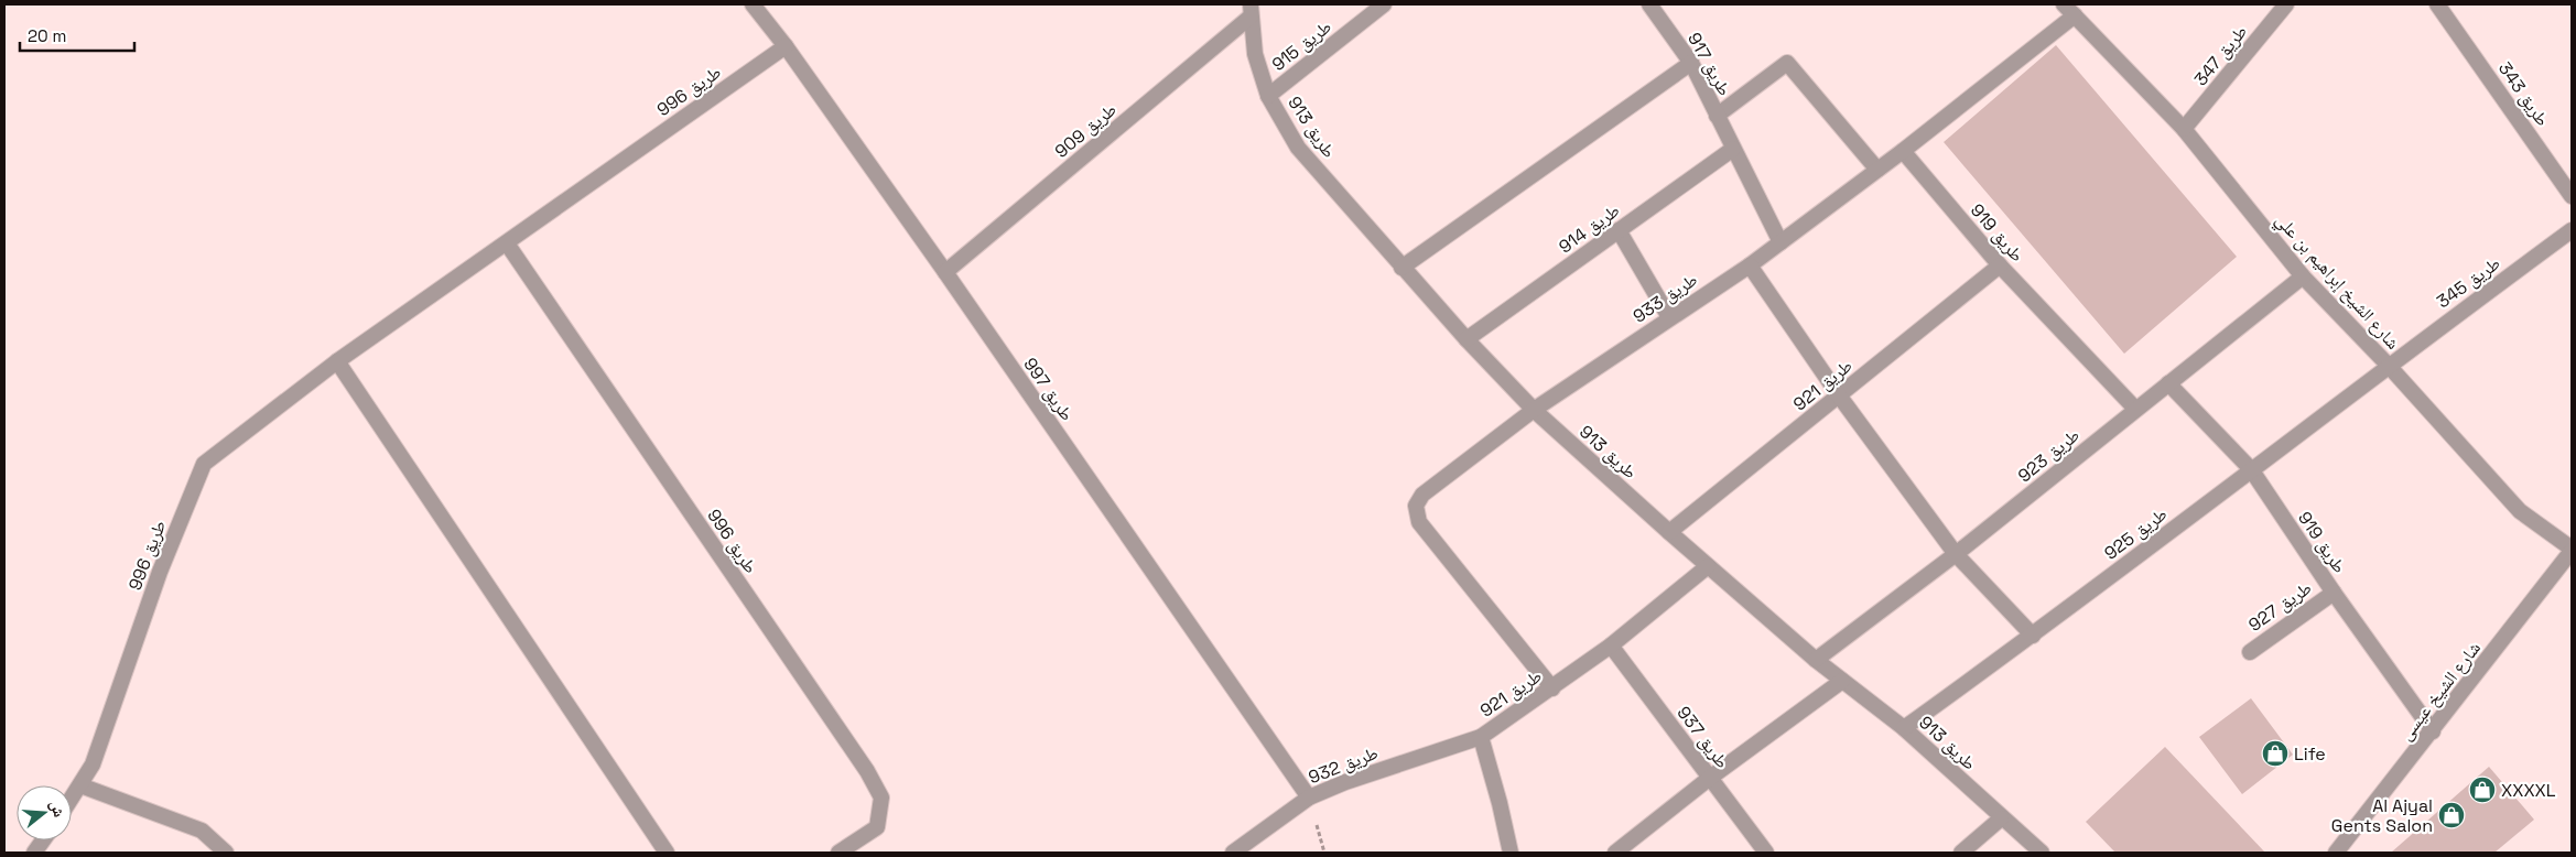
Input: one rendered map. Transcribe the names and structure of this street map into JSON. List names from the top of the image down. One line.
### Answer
{"streets":{"street":["طريق 915","طريق 347","طريق 917","طريق 996","طريق 343","طريق 913","طريق 909","طريق 914","طريق 919","شارع الشيخ إبراهيم بن علي","طريق 345","طريق 933","طريق 921","طريق 997","طريق 923","طريق 925","طريق 927","شارع الشيخ عيسى","طريق 937","طريق 932"]},"crossings":[["طريق 915","طريق 913"],["طريق 347","شارع الشيخ إبراهيم بن علي"],["طريق 917","طريق 914"],["طريق 996","طريق 997"],["طريق 913","طريق 909"],["طريق 913","طريق 914"],["طريق 913","طريق 933"],["طريق 913","طريق 921"],["طريق 913","طريق 923"],["طريق 913","طريق 925"],["طريق 909","طريق 997"],["طريق 919","طريق 921"],["طريق 919","طريق 923"],["طريق 919","طريق 925"],["طريق 919","طريق 927"],["طريق 919","شارع الشيخ عيسى"],["شارع الشيخ إبراهيم بن علي","طريق 345"],["شارع الشيخ إبراهيم بن علي","طريق 923"],["شارع الشيخ إبراهيم بن علي","طريق 925"],["شارع الشيخ إبراهيم بن علي","شارع الشيخ عيسى"],["طريق 345","طريق 925"],["طريق 933","طريق 921"],["طريق 921","طريق 937"],["طريق 921","طريق 932"],["طريق 997","طريق 932"]],"places":{"shop":["Life","XXXXL","Al Ajyal Gents Salon"]},"scale_bar":"20 m","north":"right"}
